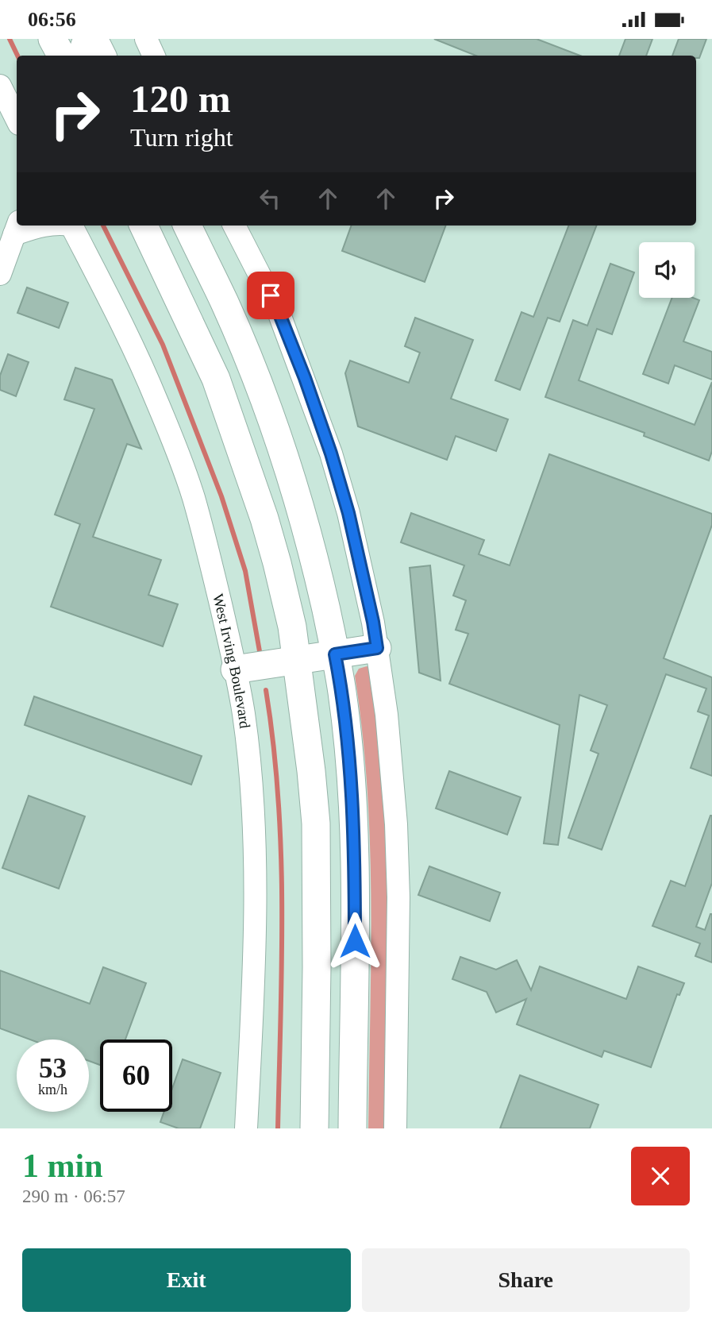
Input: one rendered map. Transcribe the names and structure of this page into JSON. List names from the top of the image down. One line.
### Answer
{"streets":{"street":["West Irving Boulevard"]},"page":{"status":"06:56","turn":["120 m","Turn right"],"speed":"53 km/h","limit":"60","heading":["1 min","290 m · 06:57"],"buttons":["Exit","Share"]}}
